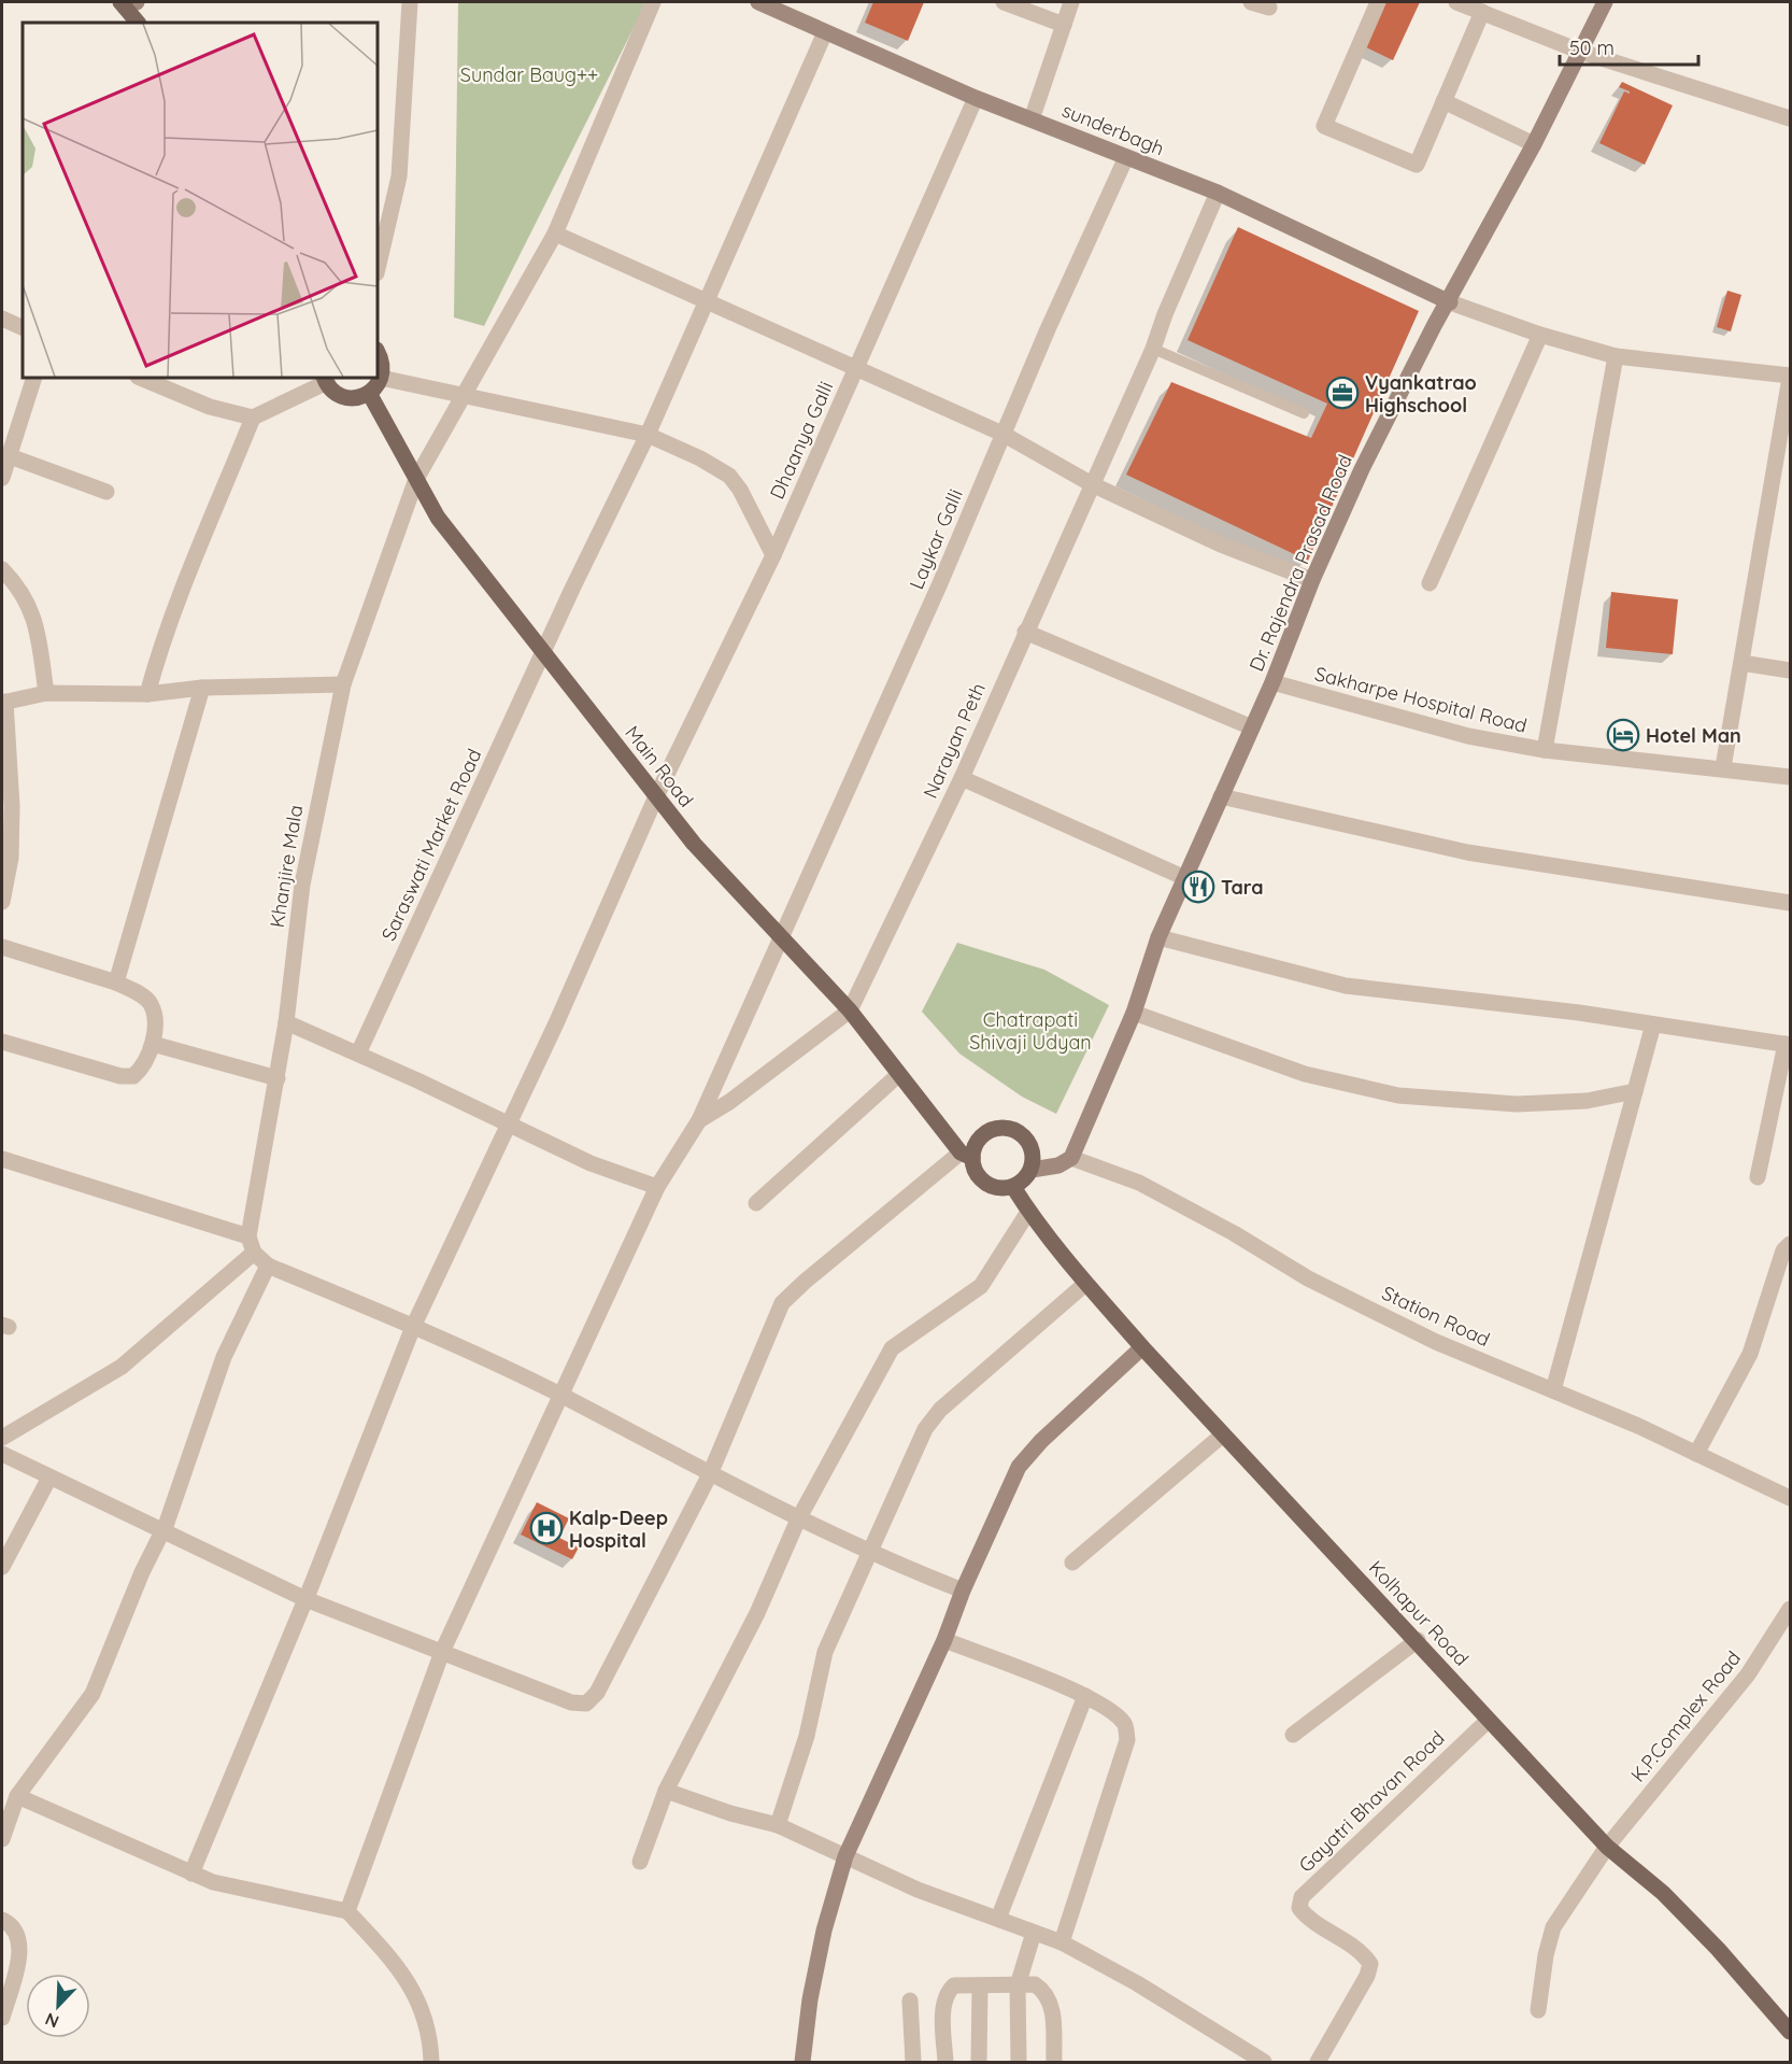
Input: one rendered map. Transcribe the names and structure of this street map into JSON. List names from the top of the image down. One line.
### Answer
{"streets":{"main road":["sunderbagh","Dr. Rajendra Prasad Road","Main Road","Kolhapur Road"],"street":["Dhaanya Galli","Laykar Galli","Sakharpe Hospital Road","Narayan Peth","Saraswati Market Road","Khanjire Mala","Station Road","K.P.Complex Road","Gayatri Bhavan Road"]},"crossings":[["sunderbagh","Dhaanya Galli"],["sunderbagh","Laykar Galli"],["sunderbagh","Dr. Rajendra Prasad Road"],["sunderbagh","Narayan Peth"],["sunderbagh","Saraswati Market Road"],["Dhaanya Galli","Main Road"],["Laykar Galli","Main Road"],["Dr. Rajendra Prasad Road","Sakharpe Hospital Road"],["Dr. Rajendra Prasad Road","Station Road"],["Narayan Peth","Main Road"],["Main Road","Saraswati Market Road"],["Main Road","Khanjire Mala"],["Main Road","Kolhapur Road"],["Kolhapur Road","K.P.Complex Road"],["Kolhapur Road","Gayatri Bhavan Road"]],"parks":["Sundar Baug++","Chatrapati Shivaji Udyan"],"places":{"office":["Vyankatrao Highschool"],"hotel":["Hotel Man"],"restaurant":["Tara"],"hospital":["Kalp-Deep Hospital"]},"scale_bar":"50 m","north":"bottom left"}
